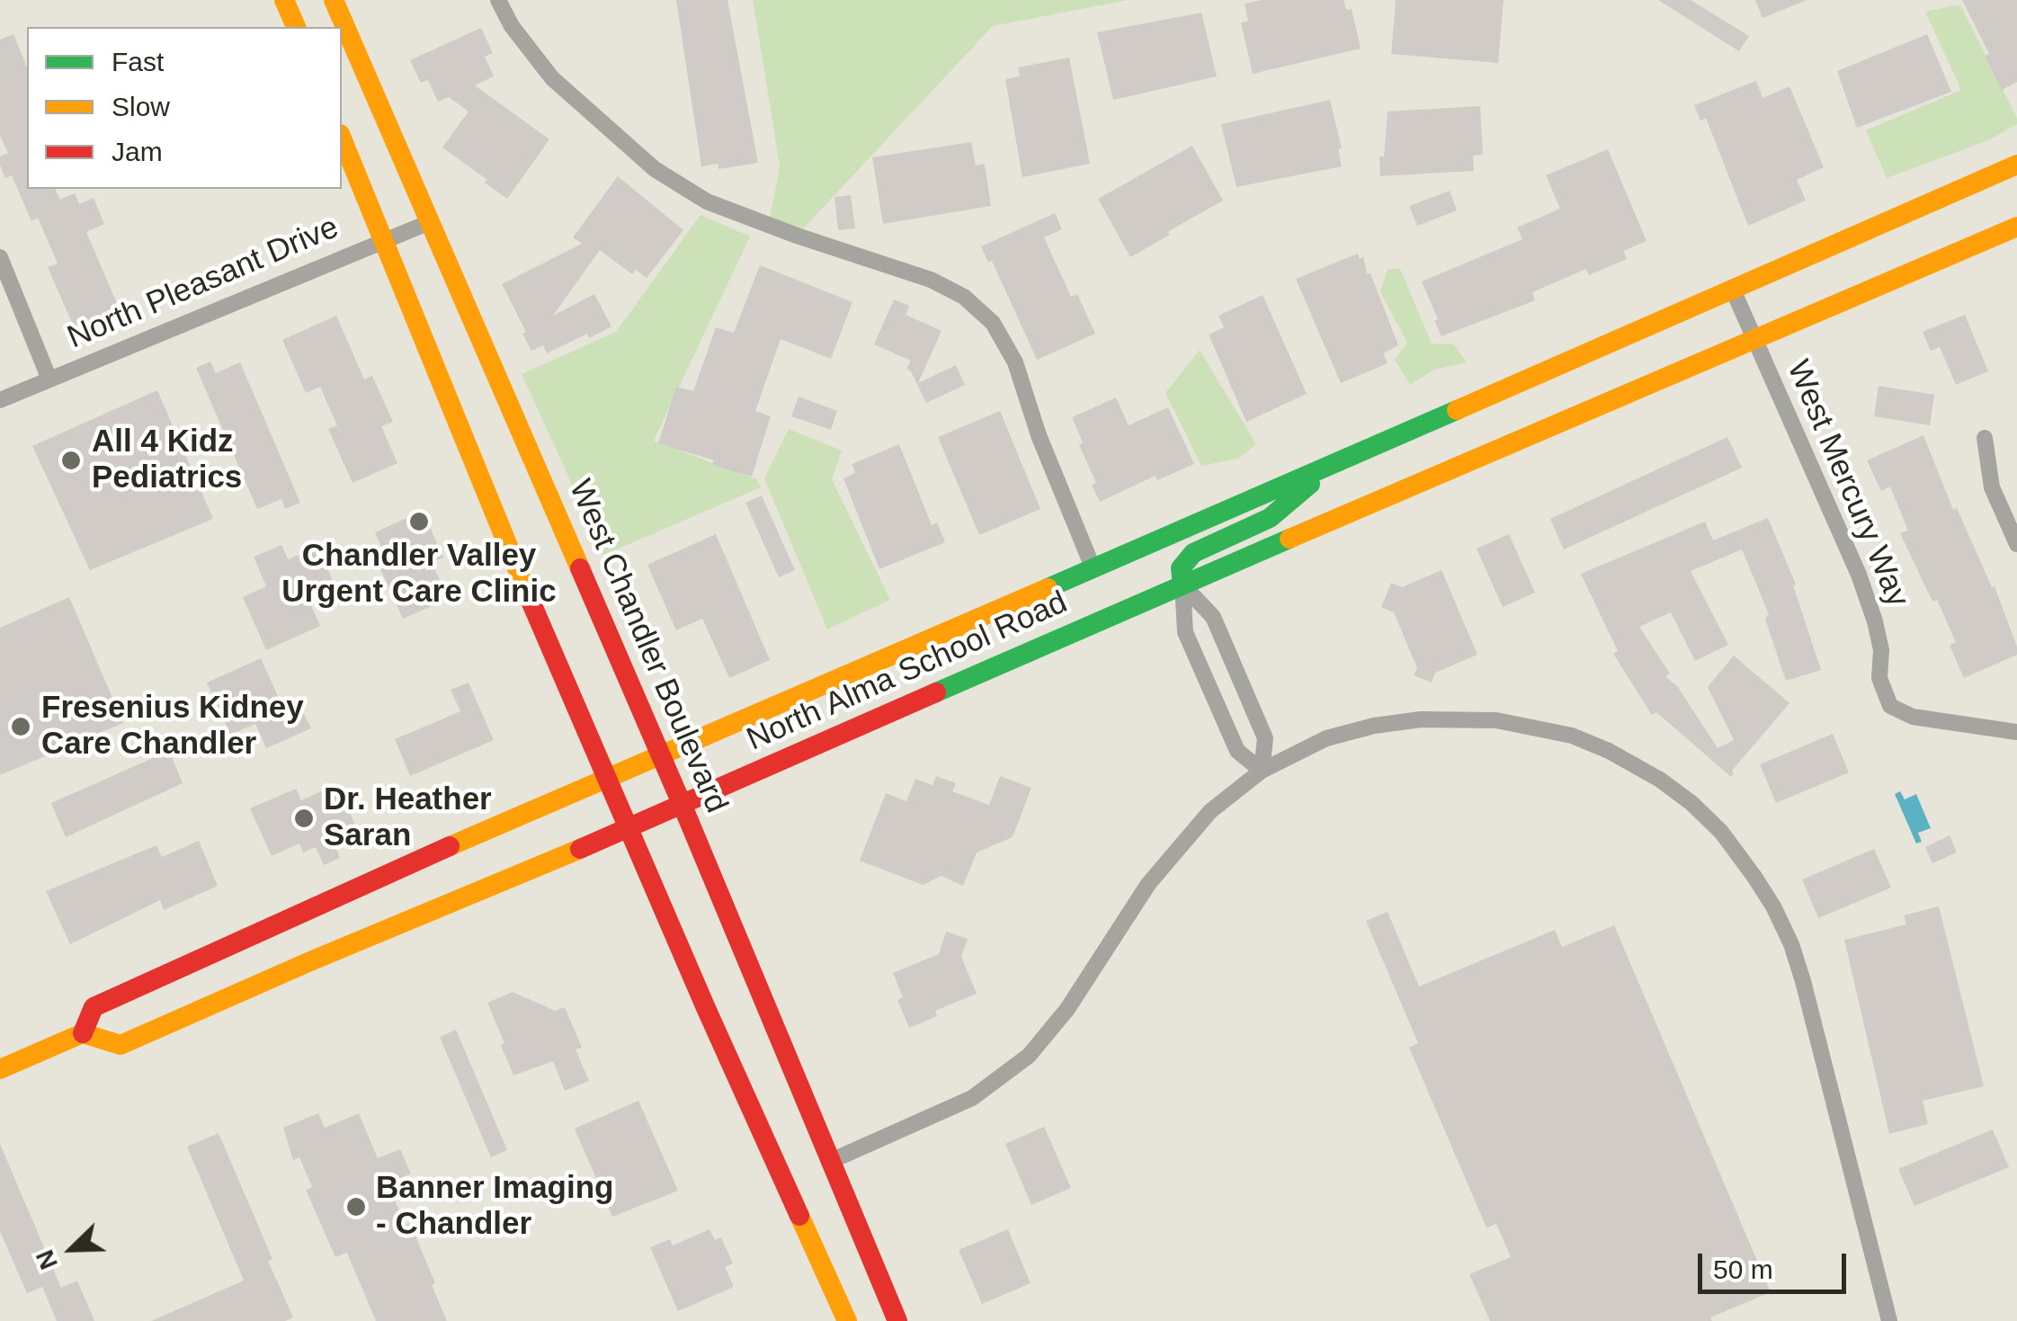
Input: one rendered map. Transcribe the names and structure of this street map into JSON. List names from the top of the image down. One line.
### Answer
{"streets":{"main road":["West Chandler Boulevard","North Alma School Road"],"street":["North Pleasant Drive","West Mercury Way"]},"crossings":[["North Pleasant Drive","West Chandler Boulevard"],["West Mercury Way","North Alma School Road"],["West Chandler Boulevard","North Alma School Road"]],"places":["All 4 Kidz Pediatrics","Chandler Valley Urgent Care Clinic","Fresenius Kidney Care Chandler","Dr. Heather Saran","Banner Imaging - Chandler"],"legend":["Fast","Slow","Jam"],"scale_bar":"50 m","north":"bottom left"}
